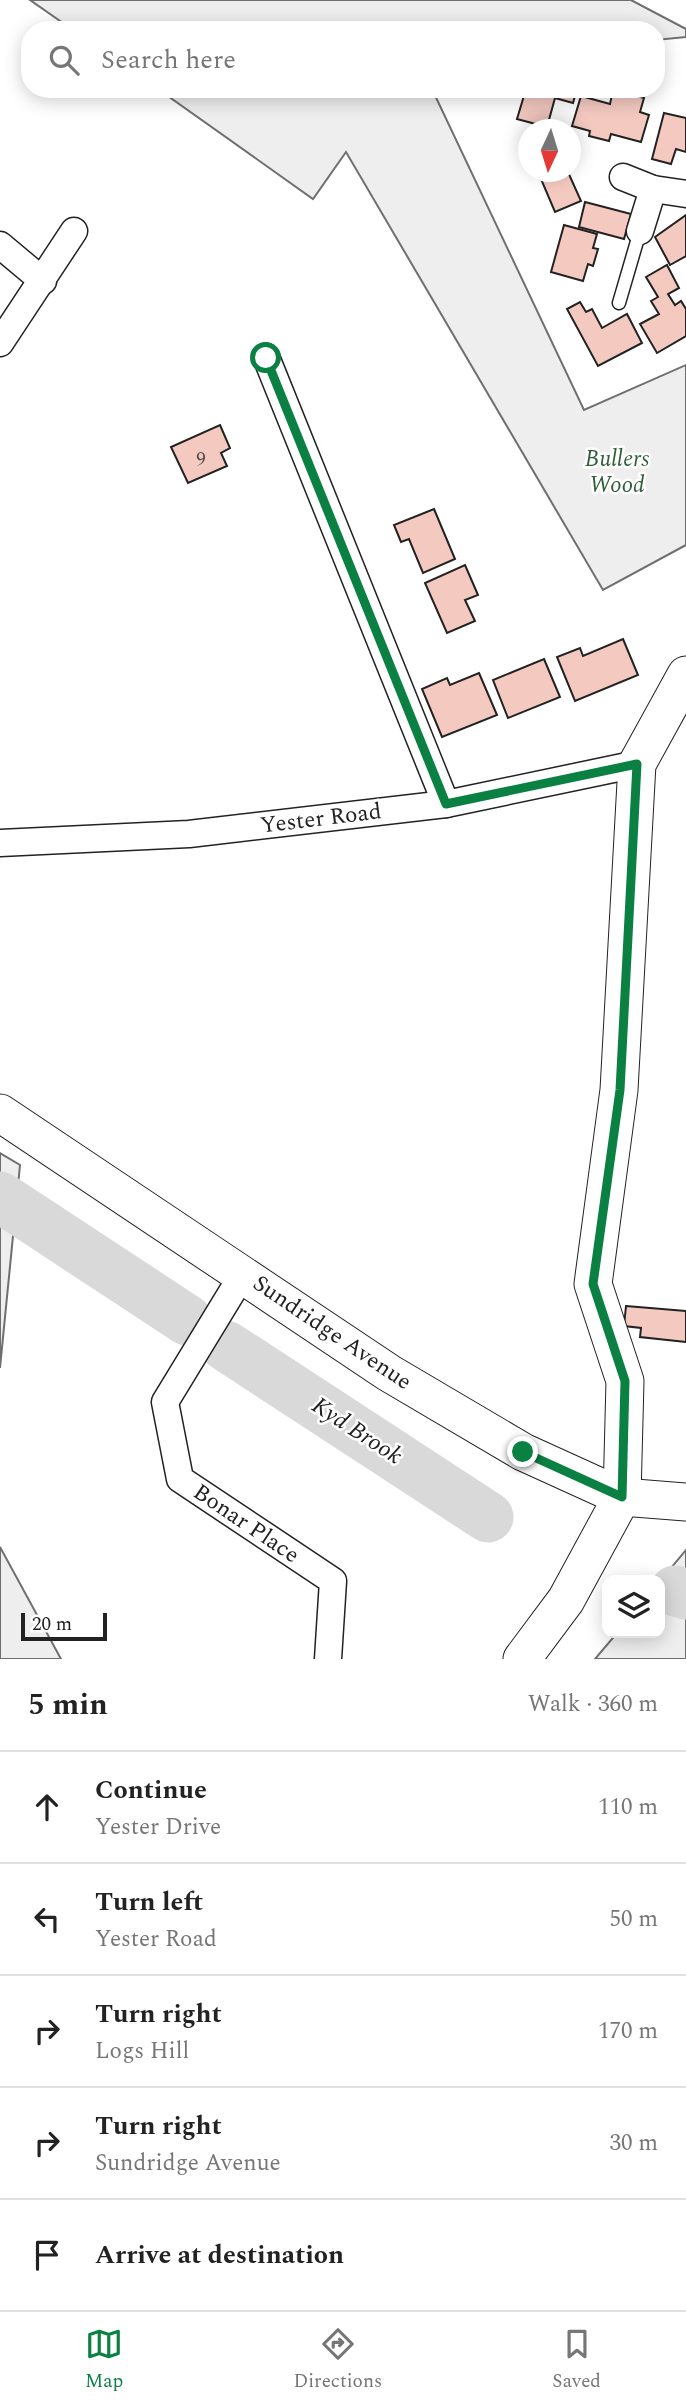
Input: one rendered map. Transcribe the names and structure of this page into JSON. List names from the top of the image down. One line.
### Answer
{"streets":{"street":["Yester Road","Sundridge Avenue","Bonar Place"]},"crossings":[["Sundridge Avenue","Bonar Place"]],"water":["Kyd Brook"],"parks":["Bullers Wood"],"house_numbers":["9"],"scale_bar":"20 m","north":"bottom","page":{"search":"Search here","scale":"20 m","heading":["5 min","Walk · 360 m"],"list":[["Continue","Yester Drive","110 m"],["Turn left","Yester Road","50 m"],["Turn right","Logs Hill","170 m"],["Turn right","Sundridge Avenue","30 m"],"Arrive at destination"],"nav":["Map","Directions","Saved"]}}
